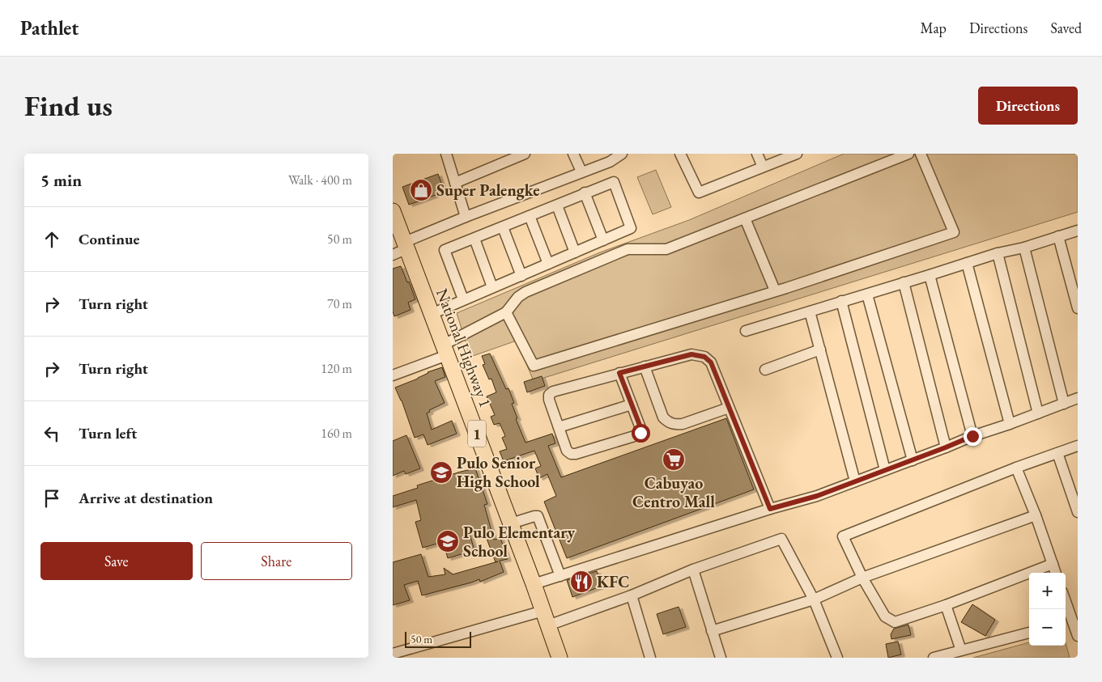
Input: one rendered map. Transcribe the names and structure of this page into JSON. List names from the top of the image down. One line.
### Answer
{"streets":{"highway":["National Highway 1","1"]},"places":{"shop":["Super Palengke"],"supermarket":["Cabuyao Centro Mall"],"school or university":["Pulo Senior High School","Pulo Elementary School"],"restaurant":["KFC"]},"scale_bar":"50 m","page":{"header":"Pathlet","nav":["Map","Directions","Saved"],"buttons":["Directions",["Save","Share"]],"title":"Find us","heading":["5 min","Walk · 400 m"],"list":[["Continue","50 m"],["Turn right","70 m"],["Turn right","120 m"],["Turn left","160 m"],"Arrive at destination"],"map_buttons":["+","−"],"scale":"50 m"}}
